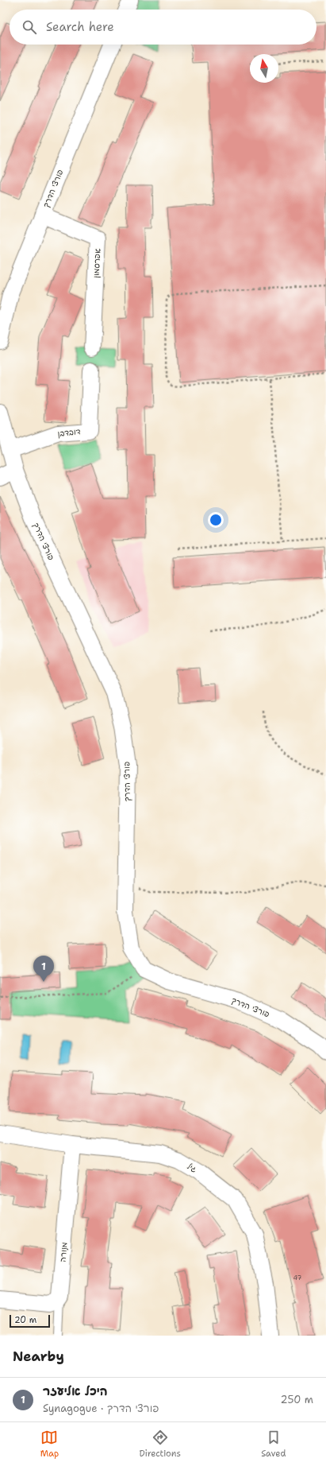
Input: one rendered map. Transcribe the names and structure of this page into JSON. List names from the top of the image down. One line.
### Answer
{"streets":{"street":["פורצי הדרך","אפרסמון","דובדבן","גיל","מנורה"]},"crossings":[["פורצי הדרך","אפרסמון"],["פורצי הדרך","דובדבן"],["גיל","מנורה"]],"house_numbers":["47"],"scale_bar":"20 m","north":"top","page":{"search":"Search here","pins":"1","scale":"20 m","heading":"Nearby","list":[{"mark":"1","name":"היכל אליעזר","note":"Synagogue · פורצי הדרך","value":"250 m"}],"nav":["Map","Directions","Saved"]}}
